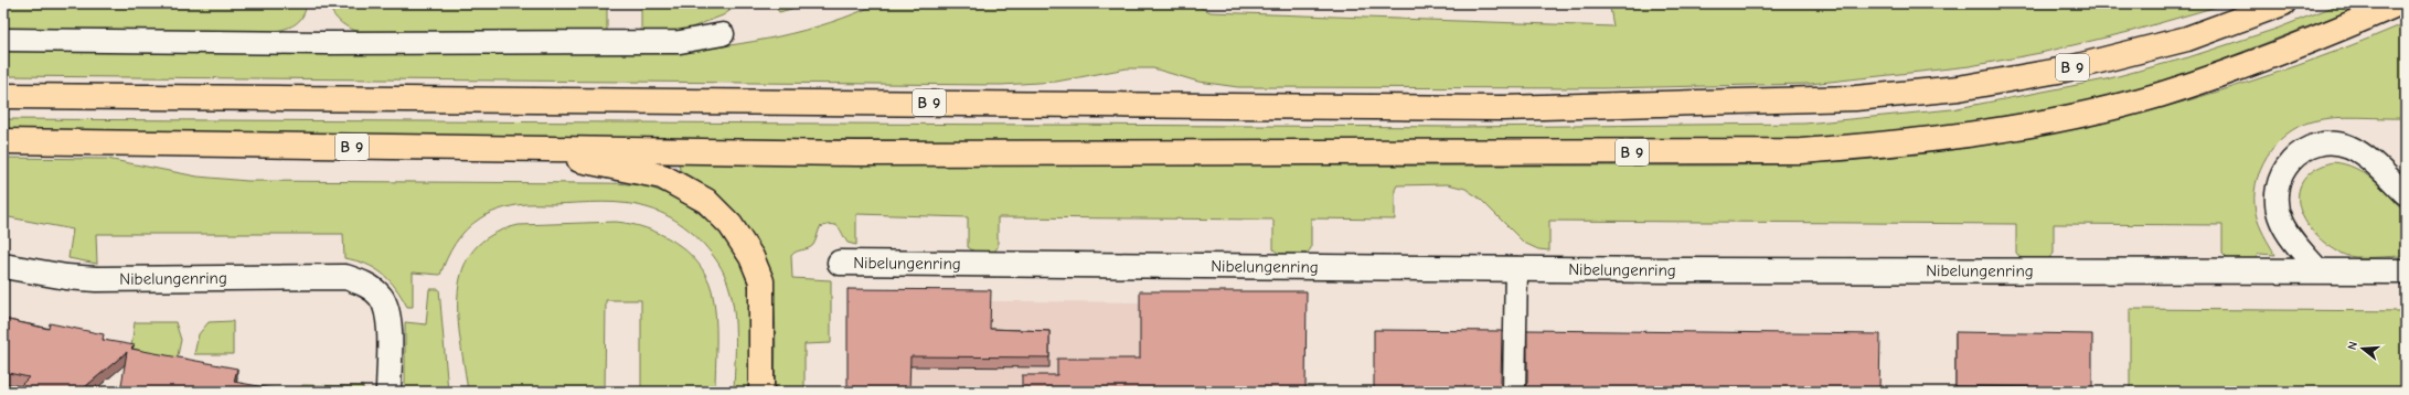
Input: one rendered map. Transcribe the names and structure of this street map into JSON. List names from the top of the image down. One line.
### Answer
{"streets":{"highway":["B 9"],"street":["Nibelungenring"]},"north":"left"}
